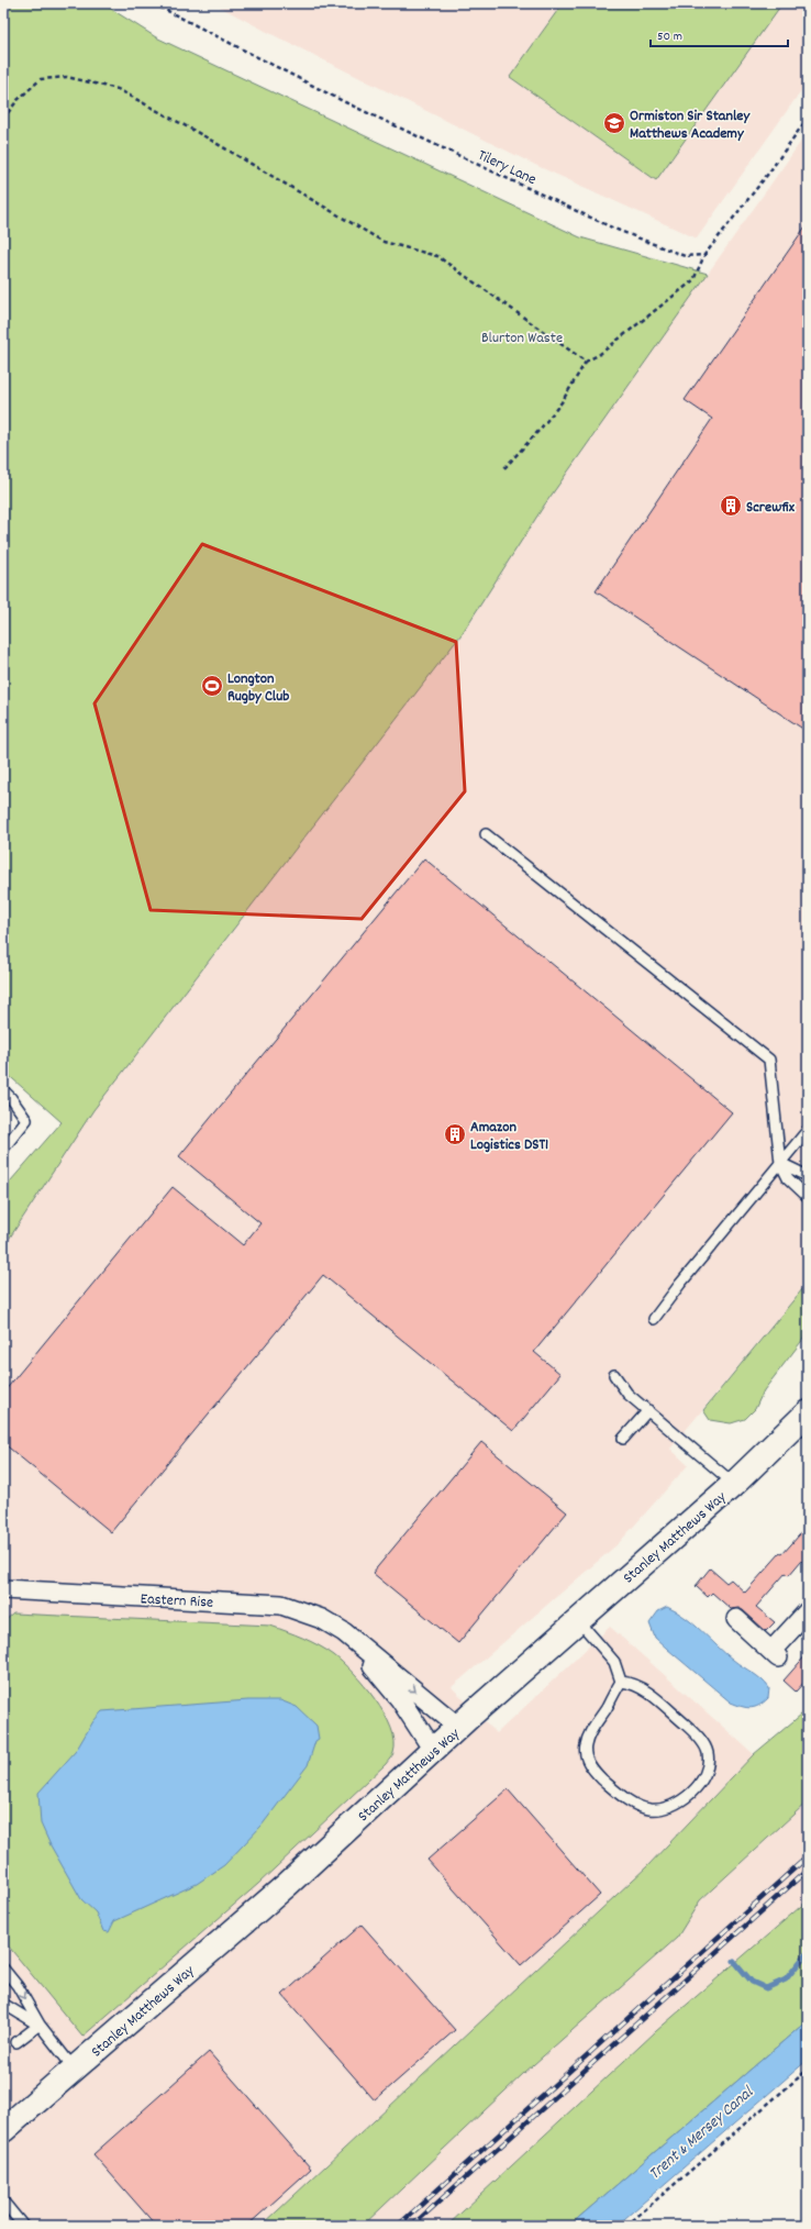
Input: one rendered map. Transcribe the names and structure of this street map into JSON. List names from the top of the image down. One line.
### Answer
{"streets":{"main road":["Stanley Matthews Way"],"street":["Eastern Rise"],"path":["Tilery Lane"]},"crossings":[["Stanley Matthews Way","Eastern Rise"]],"water":["Trent & Mersey Canal"],"parks":["Blurton Waste"],"places":{"school or university":["Ormiston Sir Stanley Matthews Academy"],"building":["Screwfix","Amazon Logistics DST1"],"sports":["Longton Rugby Club"]},"scale_bar":"50 m"}
